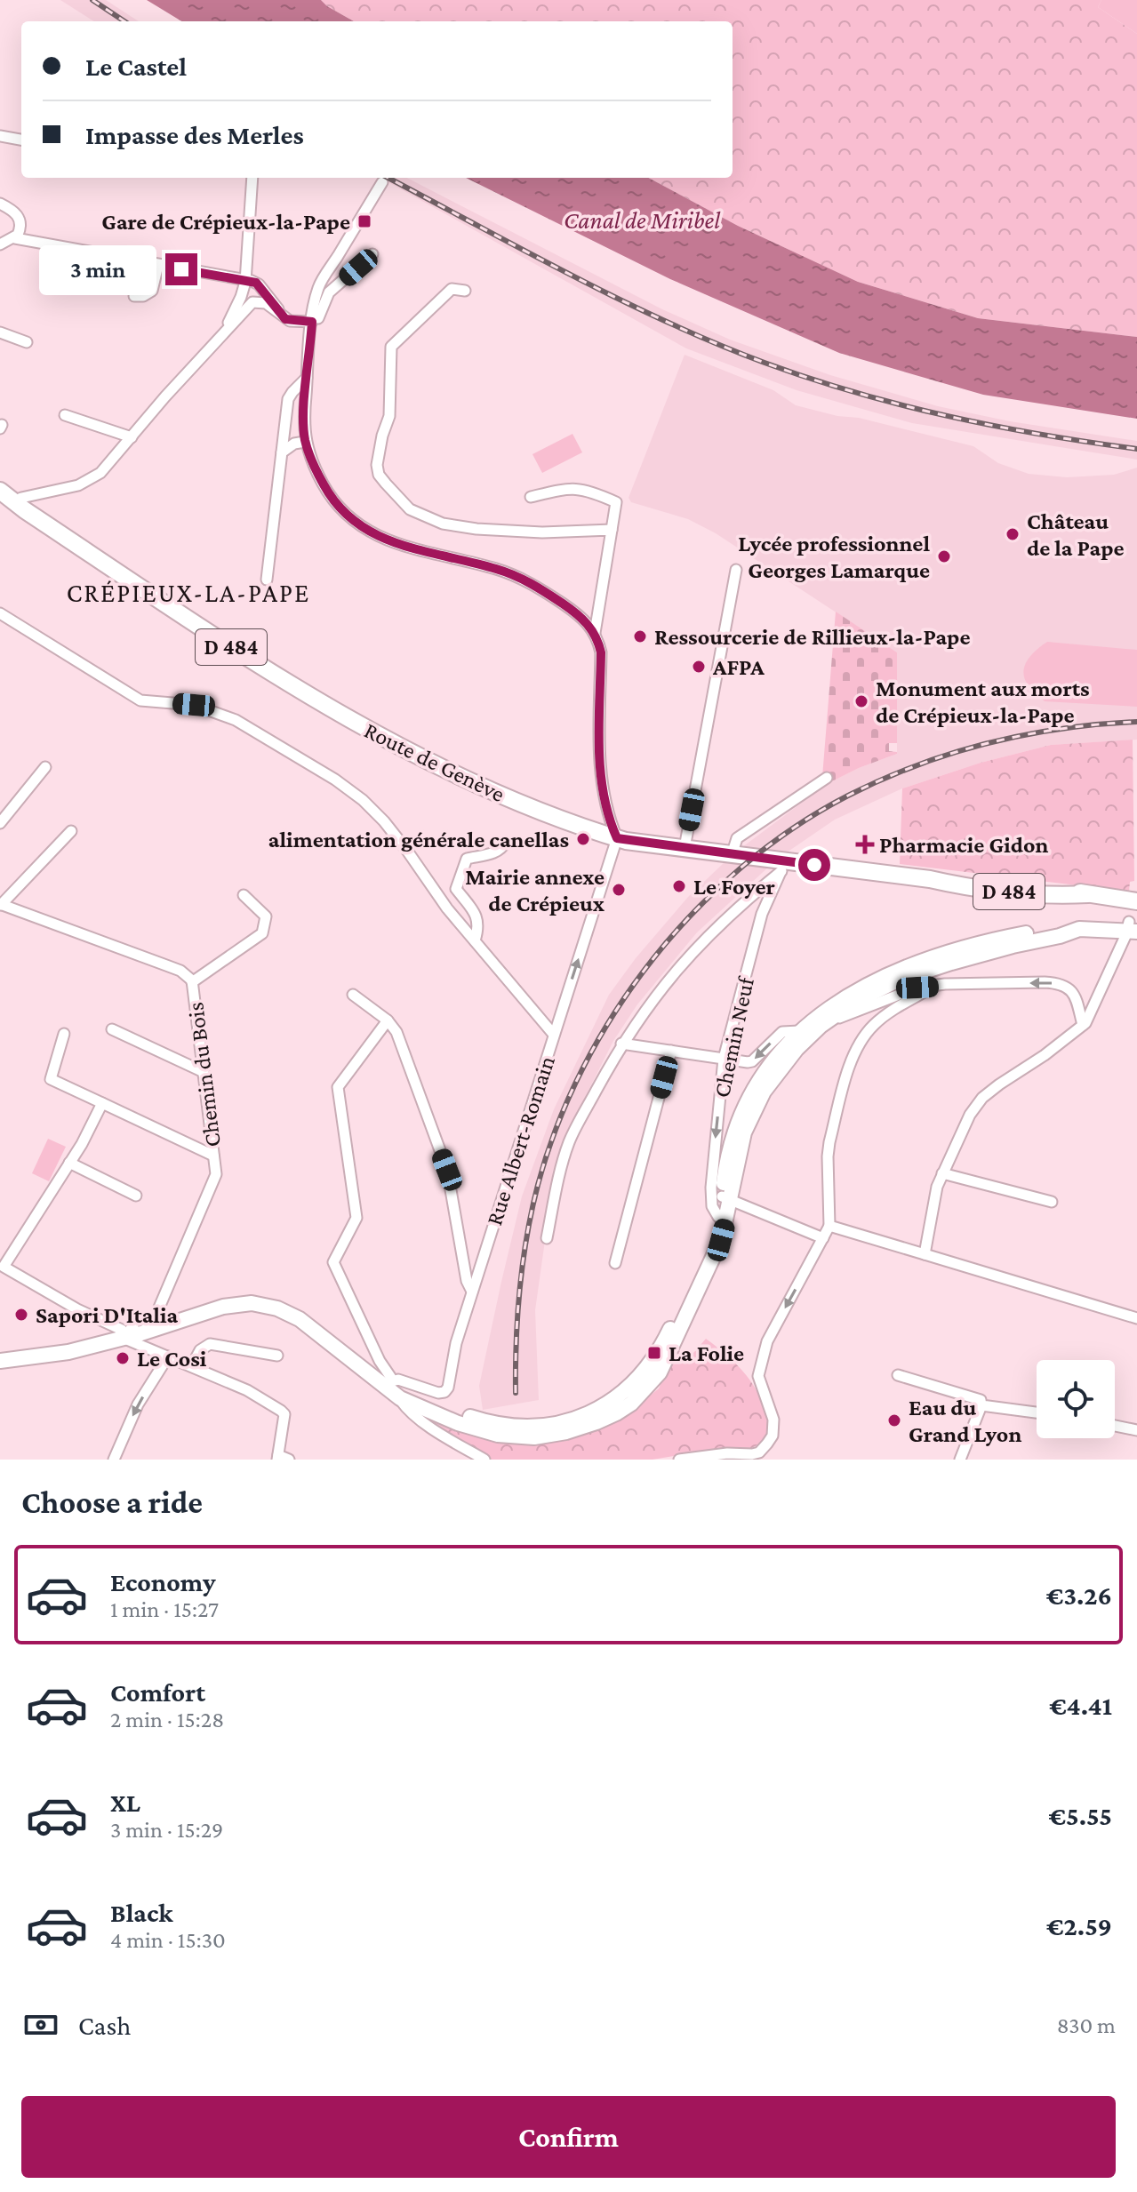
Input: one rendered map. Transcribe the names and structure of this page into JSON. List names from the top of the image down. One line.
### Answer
{"streets":{"main road":["D 484","Route de Genève"],"street":["Chemin Neuf","Chemin du Bois","Rue Albert-Romain"]},"crossings":[["Route de Genève","Chemin Neuf"],["Route de Genève","Rue Albert-Romain"]],"districts":["CRÉPIEUX-LA-PAPE"],"water":["Canal de Miribel"],"places":{"transit":["Gare de Crépieux-la-Pape","La Folie"],"other":["Château de la Pape","Lycée professionnel Georges Lamarque","Ressourcerie de Rillieux-la-Pape","AFPA","Monument aux morts de Crépieux-la-Pape","alimentation générale canellas","Le Foyer","Mairie annexe de Crépieux","Sapori D'Italia","Le Cosi","Eau du Grand Lyon"],"health":["Pharmacie Gidon"]},"page":{"banner":["Le Castel","Impasse des Merles"],"bubble":"3 min","heading":"Choose a ride","list":[{"name":"Economy","note":"1 min · 15:27","value":"€3.26"},{"name":"Comfort","note":"2 min · 15:28","value":"€4.41"},{"name":"XL","note":"3 min · 15:29","value":"€5.55"},{"name":"Black","note":"4 min · 15:30","value":"€2.59"}],"pay":["Cash","830 m"],"buttons":"Confirm"}}
